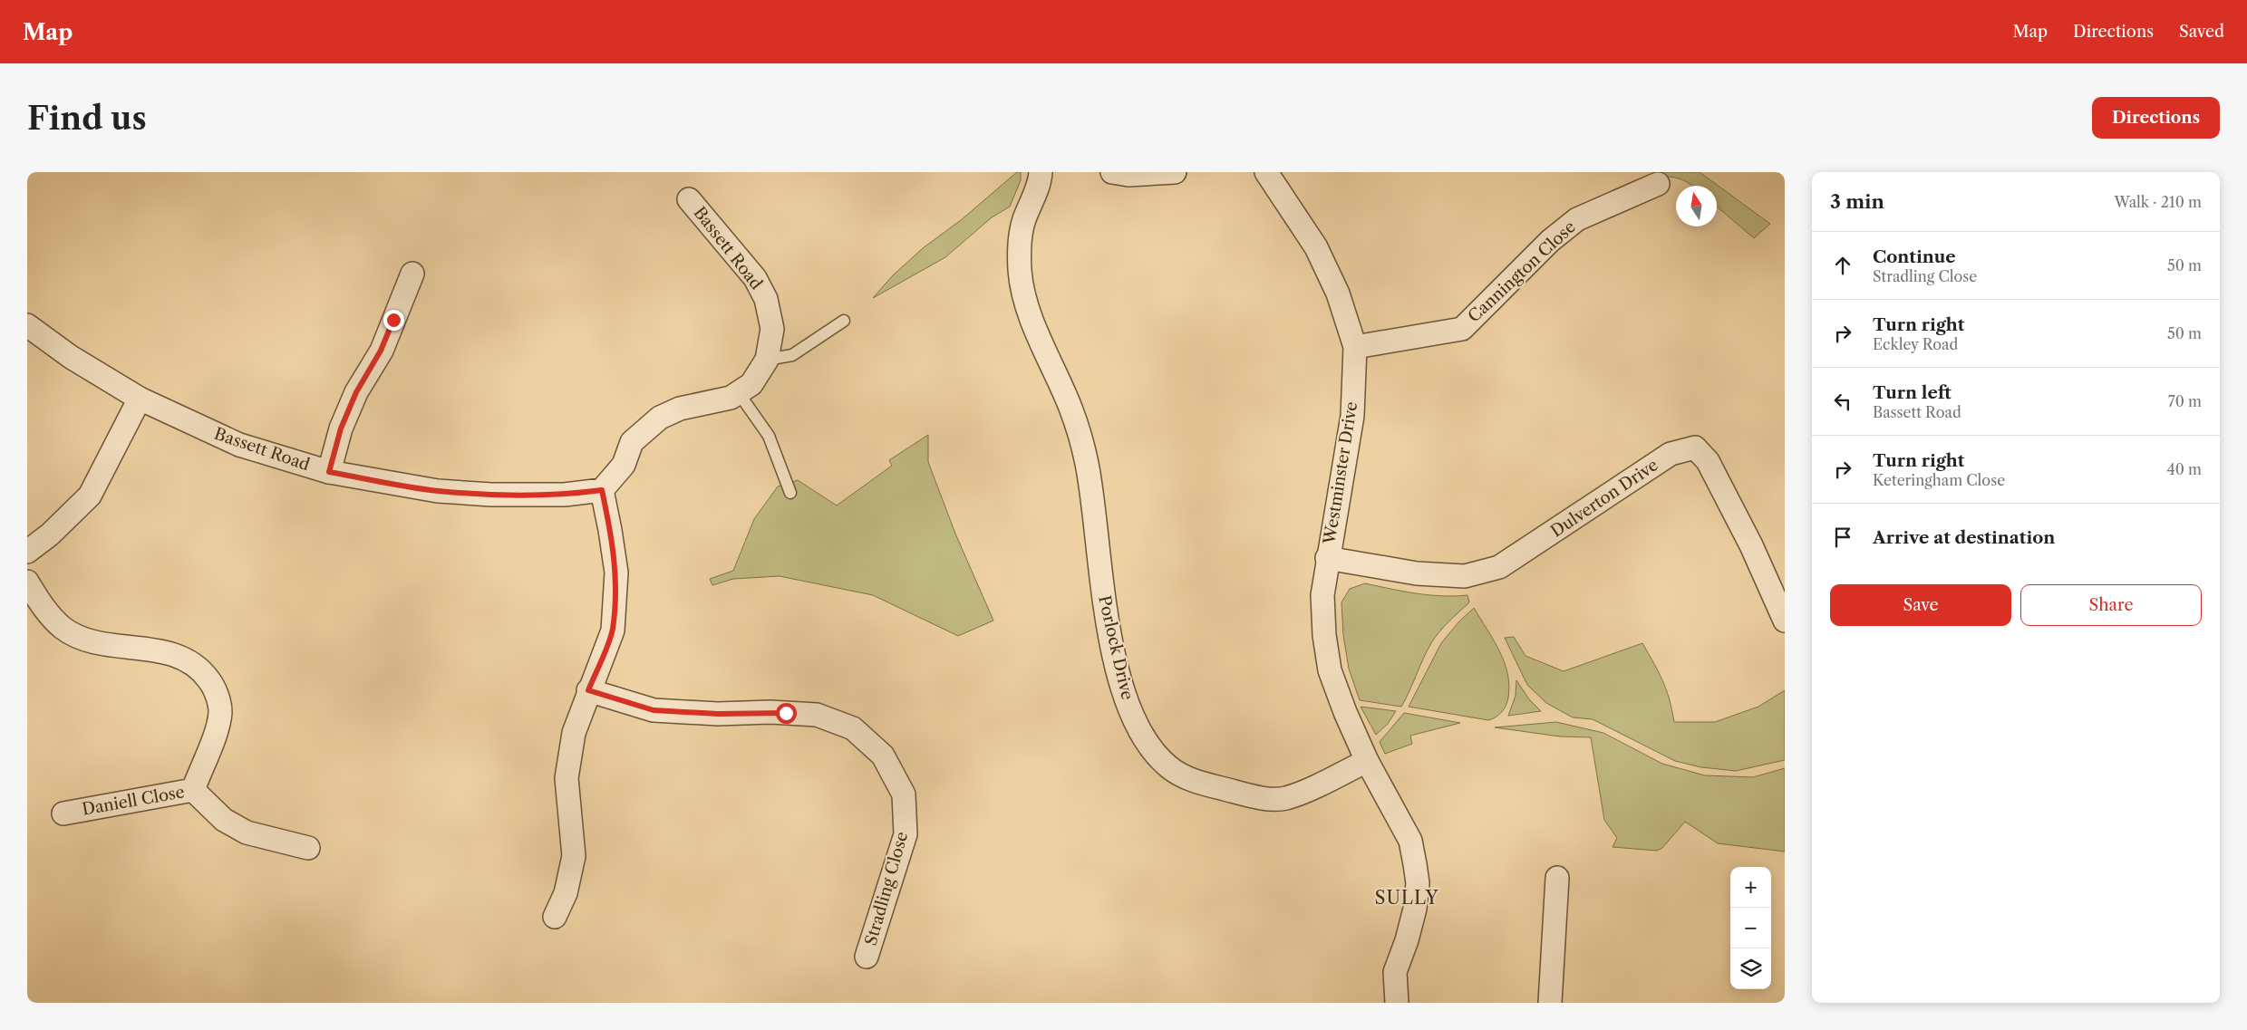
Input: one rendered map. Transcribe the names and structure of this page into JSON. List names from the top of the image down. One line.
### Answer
{"streets":{"street":["Bassett Road","Cannington Close","Westminster Drive","Dulverton Drive","Porlock Drive","Daniell Close","Stradling Close"]},"crossings":[["Cannington Close","Westminster Drive"],["Westminster Drive","Dulverton Drive"],["Westminster Drive","Porlock Drive"]],"districts":["SULLY"],"north":"top","page":{"header":"Map","nav":["Map","Directions","Saved"],"buttons":["Directions",["Save","Share"]],"title":"Find us","heading":["3 min","Walk · 210 m"],"list":[["Continue","Stradling Close","50 m"],["Turn right","Eckley Road","50 m"],["Turn left","Bassett Road","70 m"],["Turn right","Keteringham Close","40 m"],"Arrive at destination"],"map_buttons":["+","−"]}}
